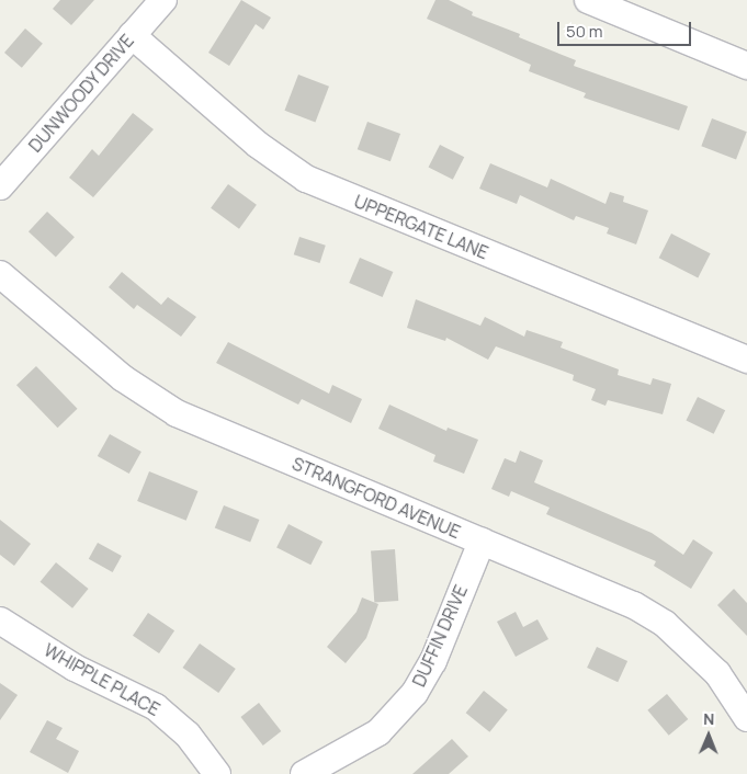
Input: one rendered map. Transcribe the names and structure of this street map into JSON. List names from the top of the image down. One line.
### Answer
{"streets":{"street":["DUNWOODY DRIVE","UPPERGATE LANE","STRANGFORD AVENUE","DUFFIN DRIVE","WHIPPLE PLACE"]},"crossings":[["DUNWOODY DRIVE","UPPERGATE LANE"],["STRANGFORD AVENUE","DUFFIN DRIVE"]],"scale_bar":"50 m","north":"top"}
